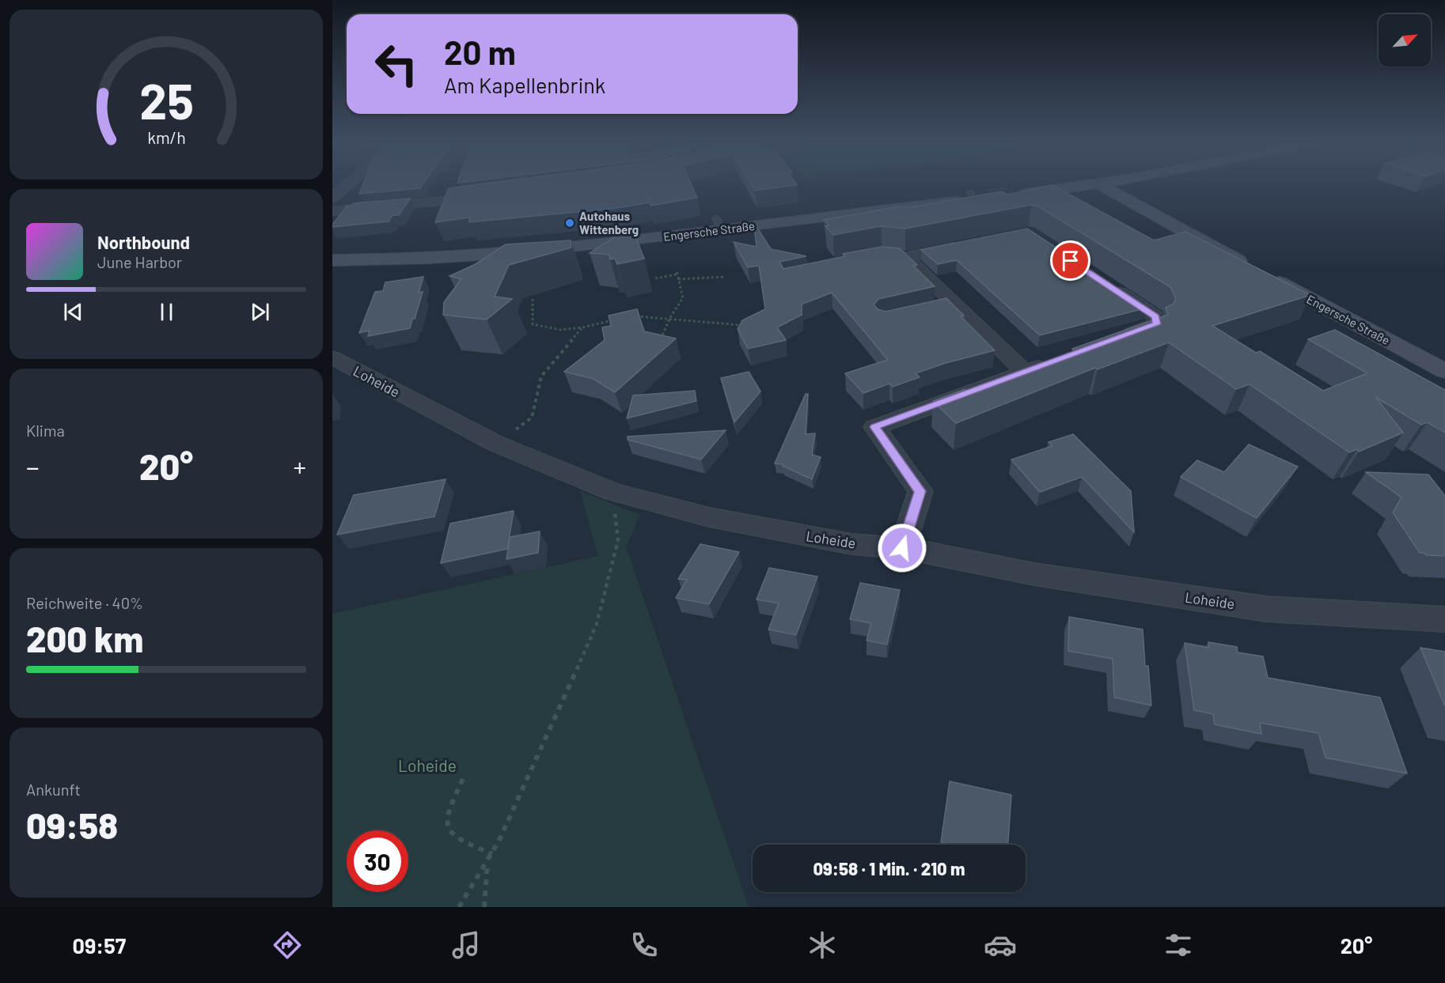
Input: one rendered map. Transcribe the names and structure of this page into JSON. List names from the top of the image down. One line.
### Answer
{"streets":{"main road":["Engersche Straße"],"street":["Loheide"]},"parks":["Loheide"],"places":["Autohaus Wittenberg"],"north":"top right","page":{"turn":["20 m","Am Kapellenbrink"],"song":["Northbound","June Harbor"],"tile":["Klima",["Reichweite · 40%","200 km"],["Ankunft","09:58"]],"heat":["−","20°","+"],"limit":"30","trip":"09:58 · 1 Min. · 210 m","tabs":["09:57","20°"],"gauge":["25","km/h"]}}
